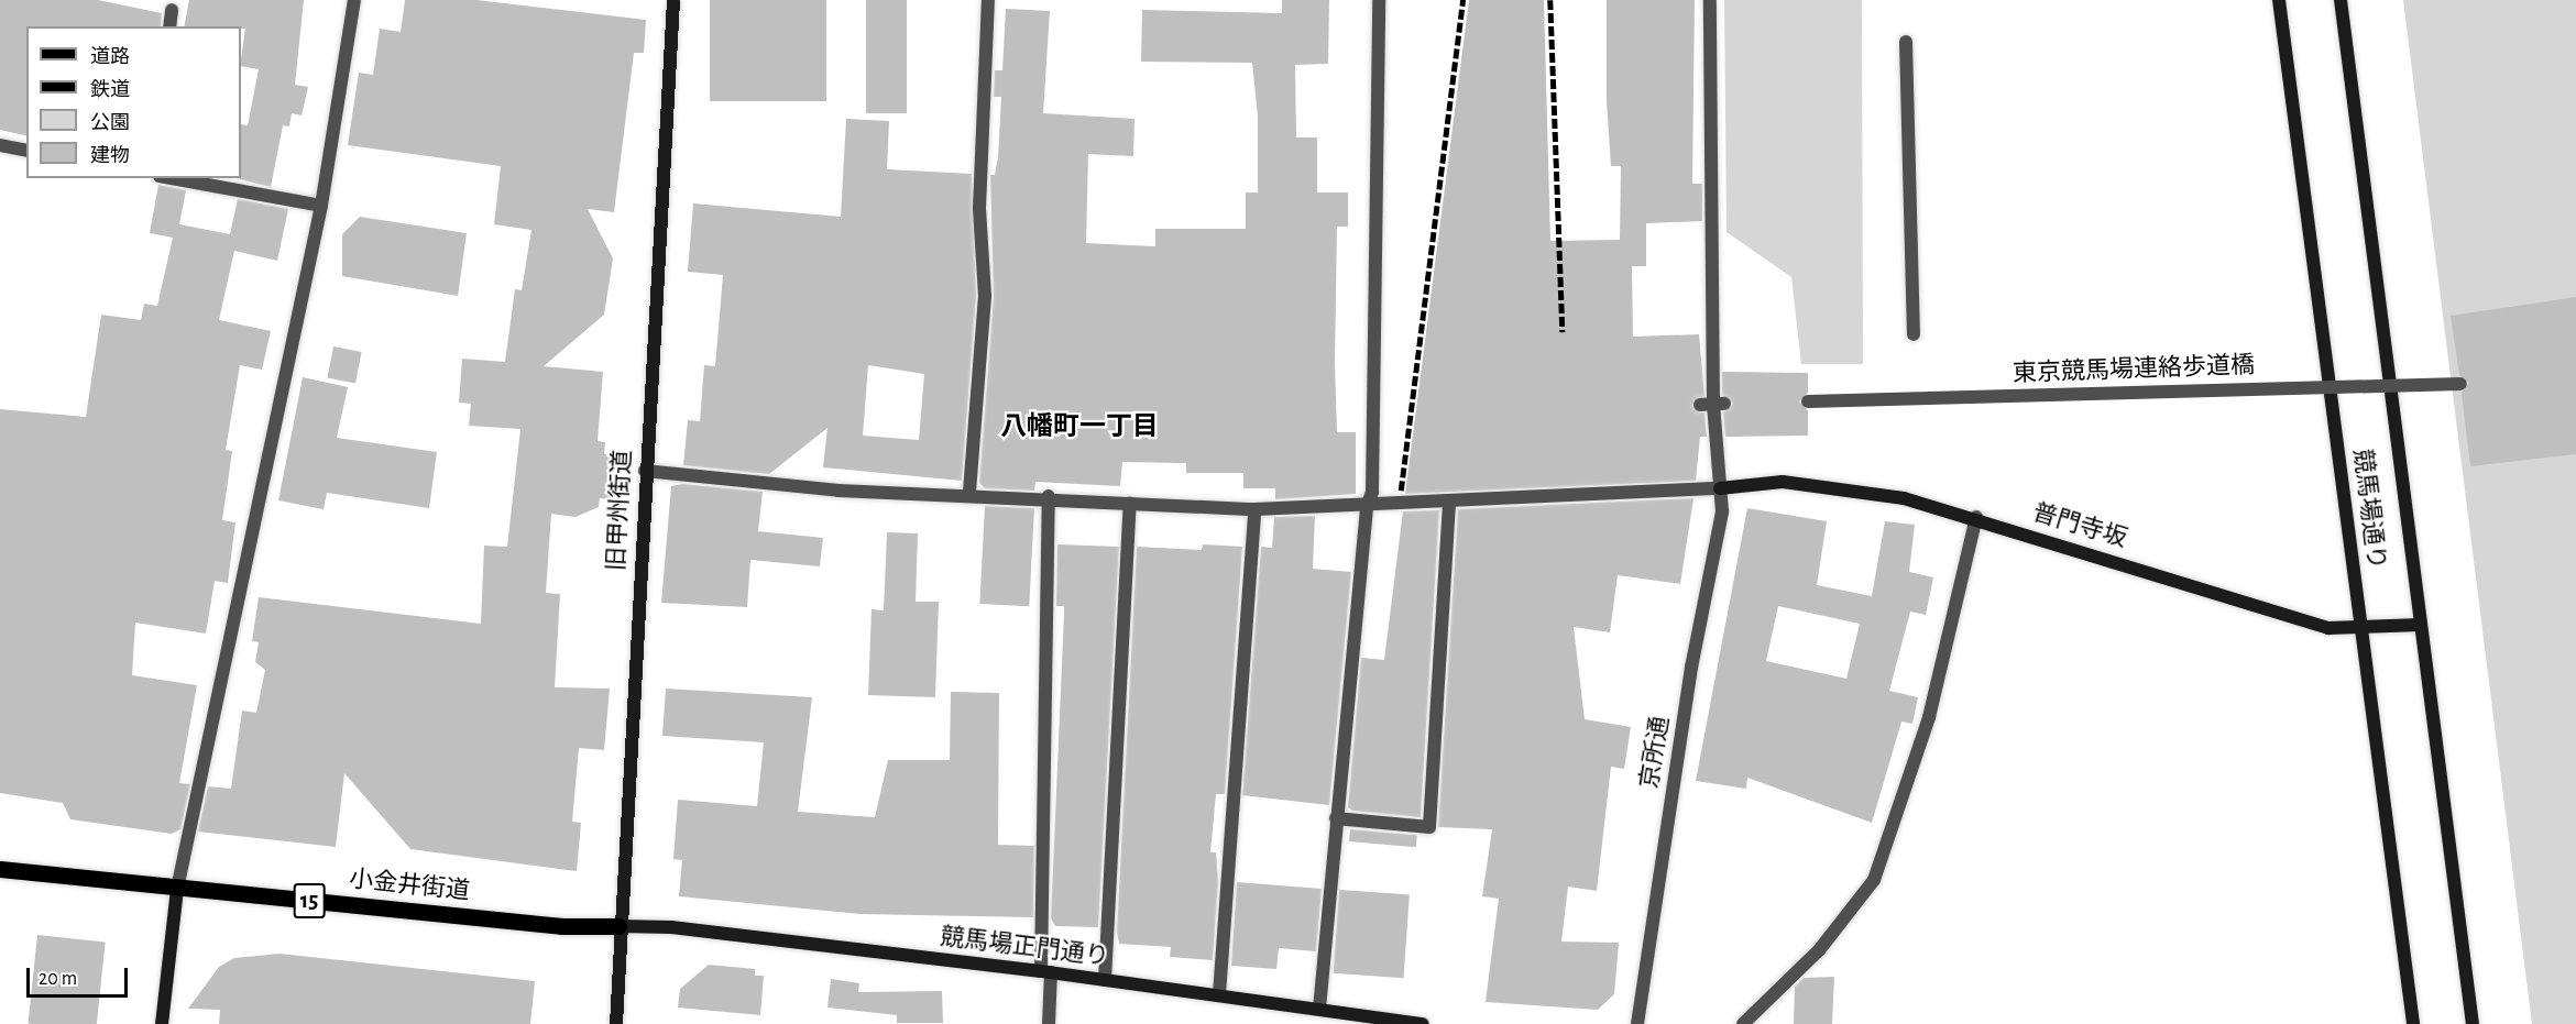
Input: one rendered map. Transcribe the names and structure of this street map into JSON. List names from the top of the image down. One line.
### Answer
{"streets":{"main road":["小金井街道","15"],"street":["東京競馬場連絡歩道橋","競馬場通り","旧甲州街道","普門寺坂","京所通","競馬場正門通り"]},"crossings":[["競馬場通り","普門寺坂"],["旧甲州街道","小金井街道"],["旧甲州街道","競馬場正門通り"],["普門寺坂","京所通"],["小金井街道","競馬場正門通り"]],"districts":["八幡町一丁目"],"legend":["道路","鉄道","公園","建物"],"scale_bar":"20 m"}
